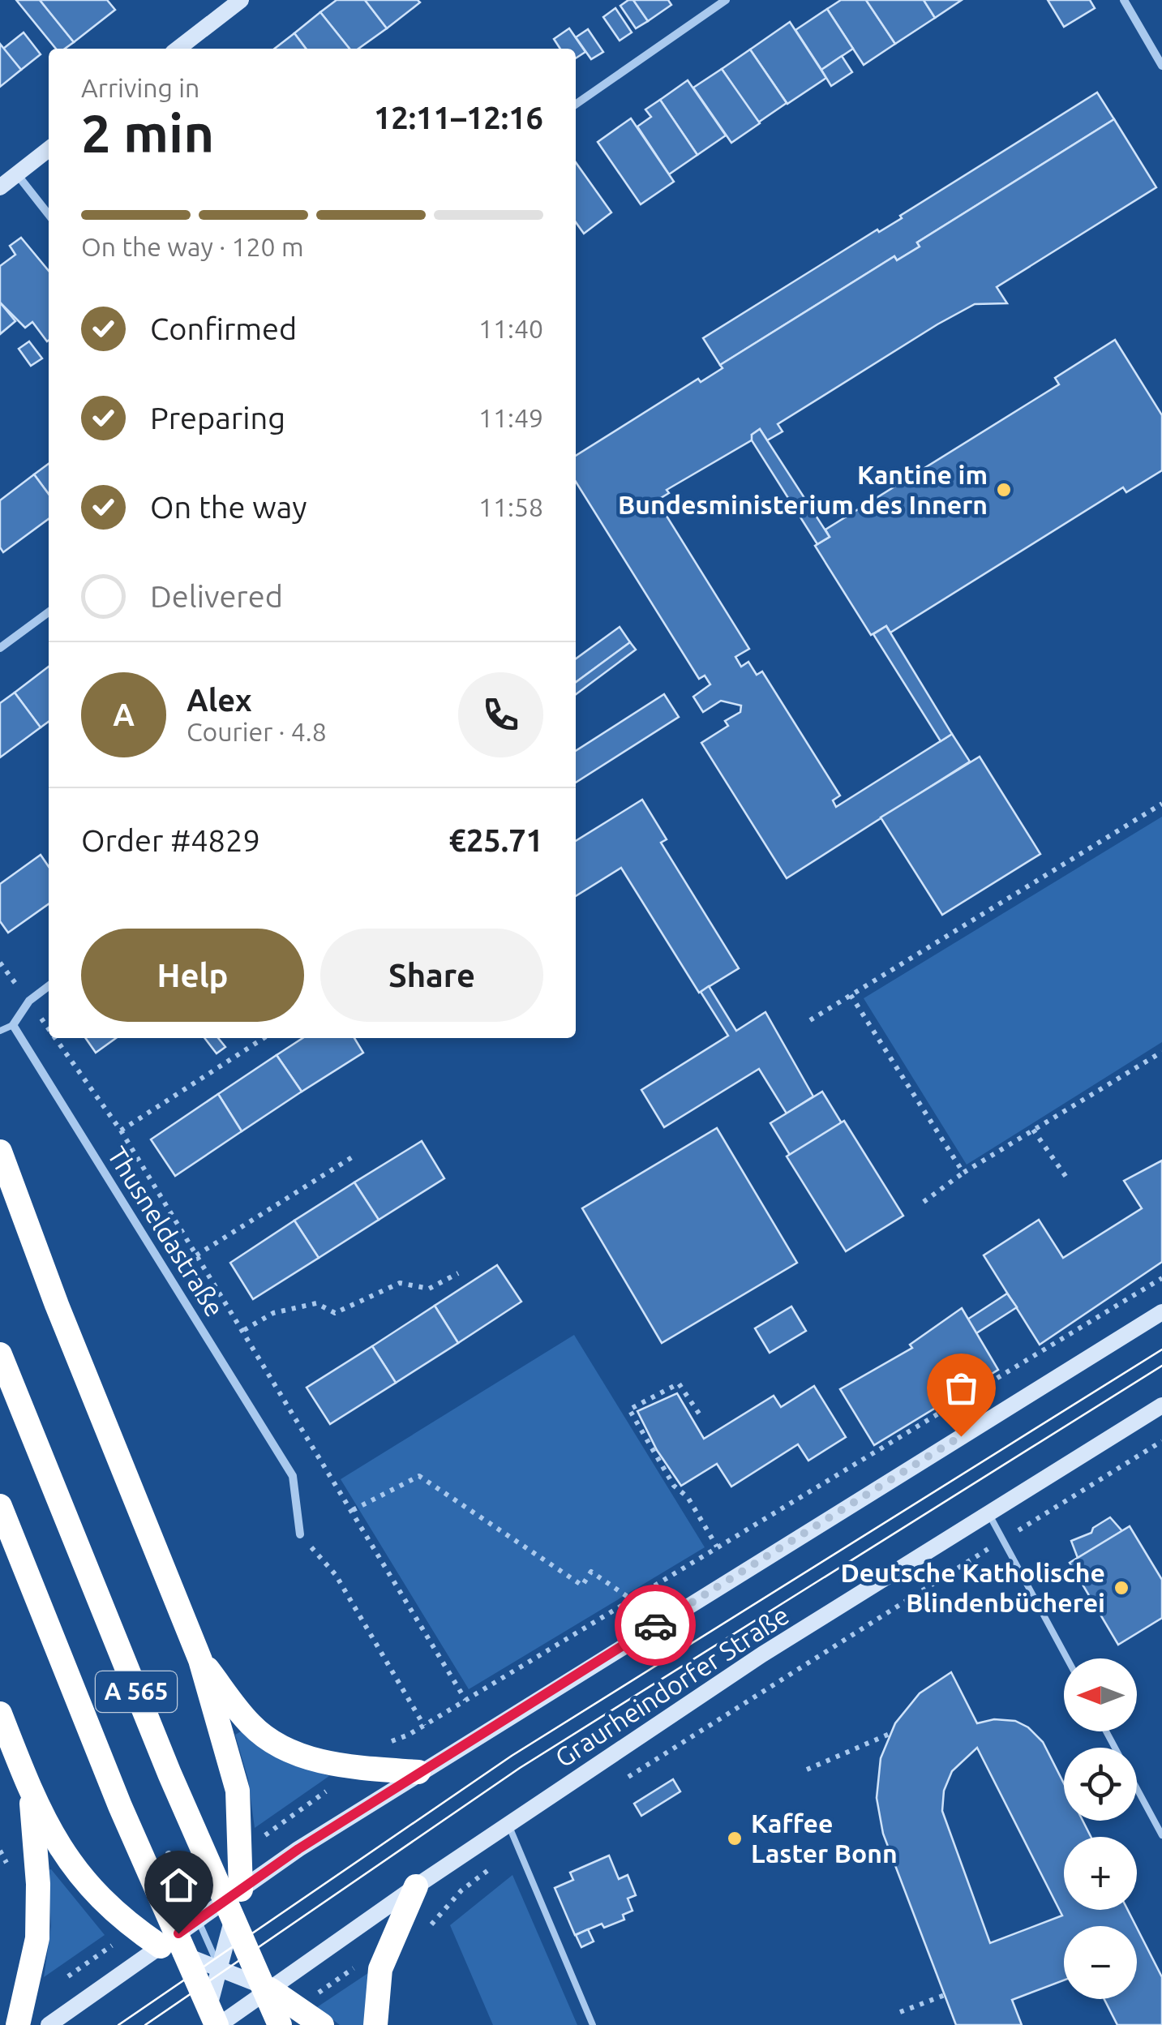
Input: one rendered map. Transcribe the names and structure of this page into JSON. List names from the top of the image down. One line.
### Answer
{"streets":{"highway":["A 565"],"main road":["Graurheindorfer Straße"],"street":["Thusneldastraße"]},"crossings":[["Graurheindorfer Straße","A 565"]],"places":["Kantine im Bundesministerium des Innern","Deutsche Katholische Blindenbücherei","Kaffee Laster Bonn"],"north":"left","page":{"heading":["2 min","Arriving in","12:11–12:16"],"panel":["Alex","Courier · 4.8","Order #4829","€25.71"],"bar":"On the way · 120 m","list":[["Confirmed","11:40"],["Preparing","11:49"],["On the way","11:58"],"Delivered"],"round":"A","buttons":["Help","Share"],"map_buttons":["+","−"]}}
